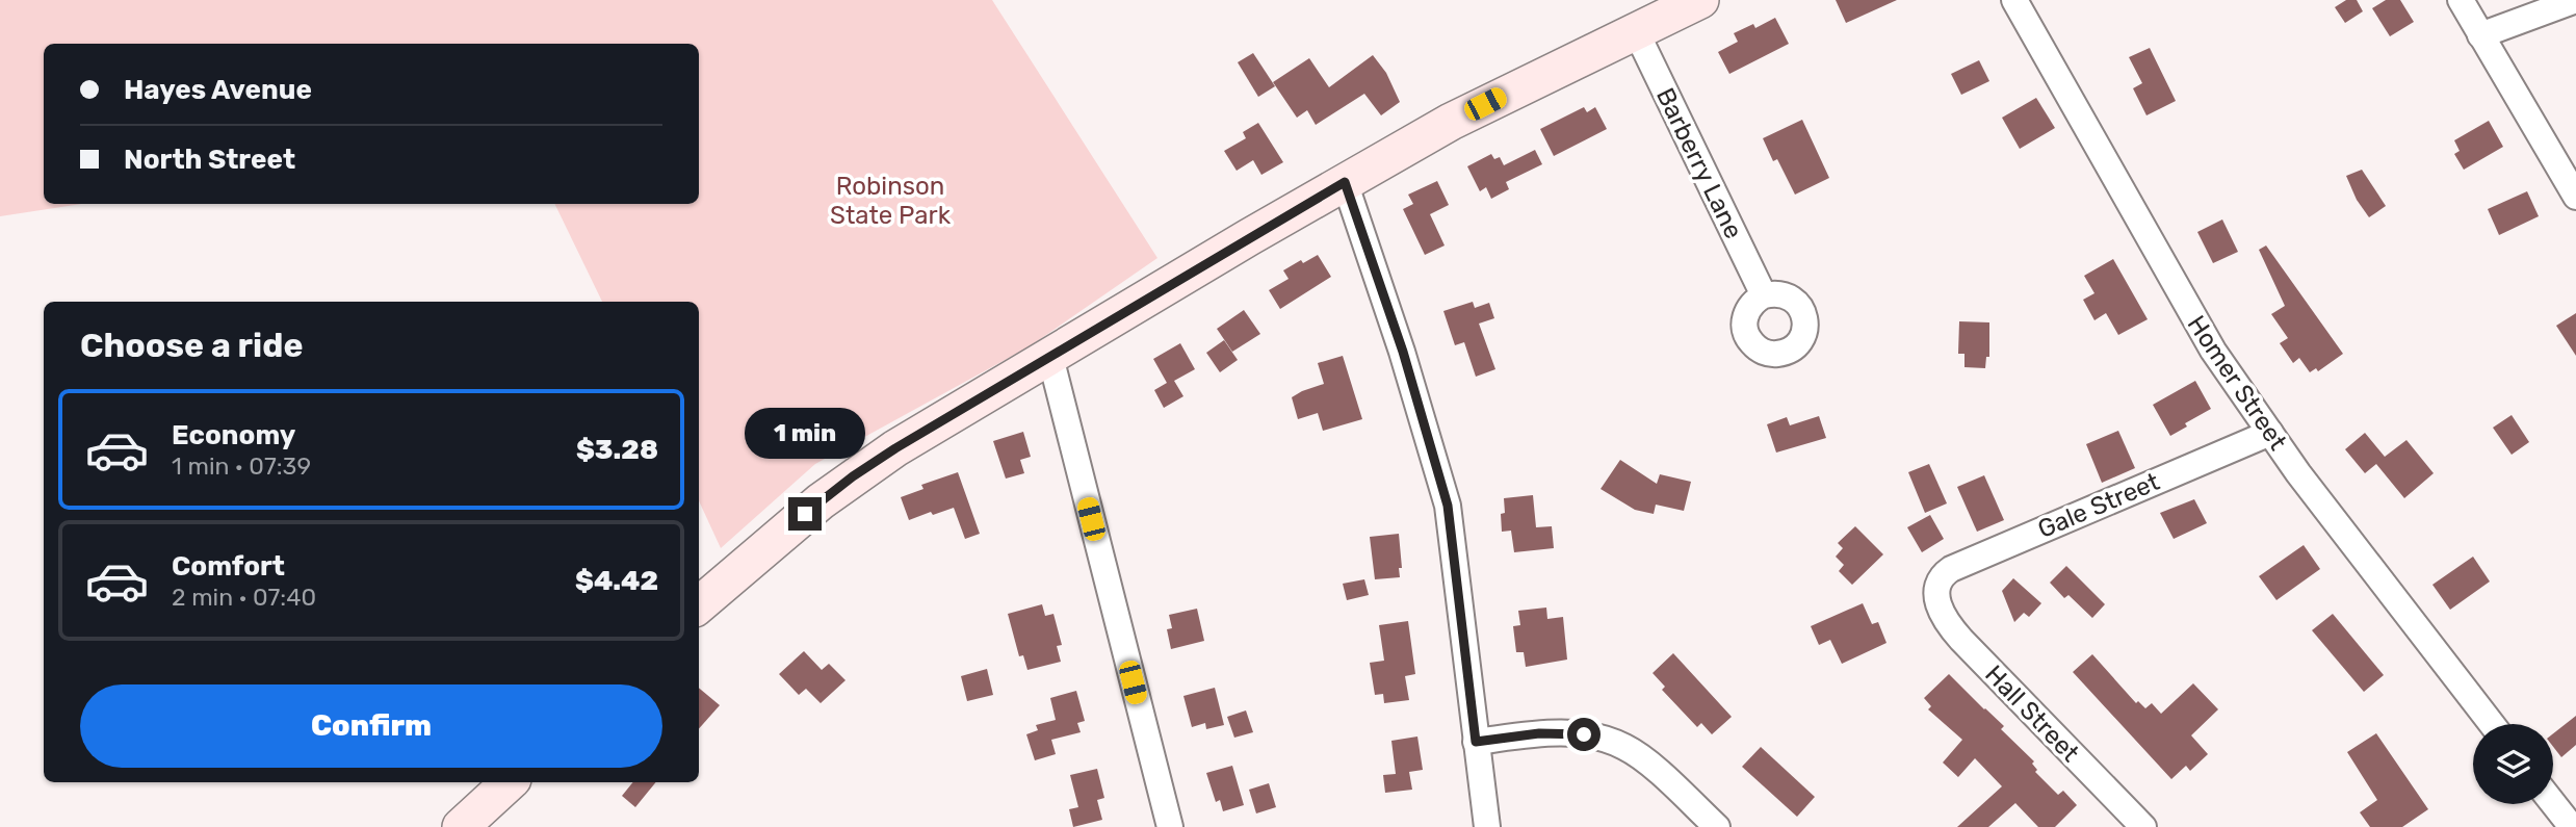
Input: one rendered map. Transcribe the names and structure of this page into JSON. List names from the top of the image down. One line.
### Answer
{"streets":{"street":["Barberry Lane","Homer Street","Gale Street","Hall Street"]},"crossings":[["Homer Street","Gale Street"],["Gale Street","Hall Street"]],"parks":["Robinson State Park"],"page":{"banner":["Hayes Avenue","North Street"],"heading":"Choose a ride","list":[{"name":"Economy","note":"1 min · 07:39","value":"$3.28"},{"name":"Comfort","note":"2 min · 07:40","value":"$4.42"}],"bubble":"1 min","buttons":"Confirm"}}
